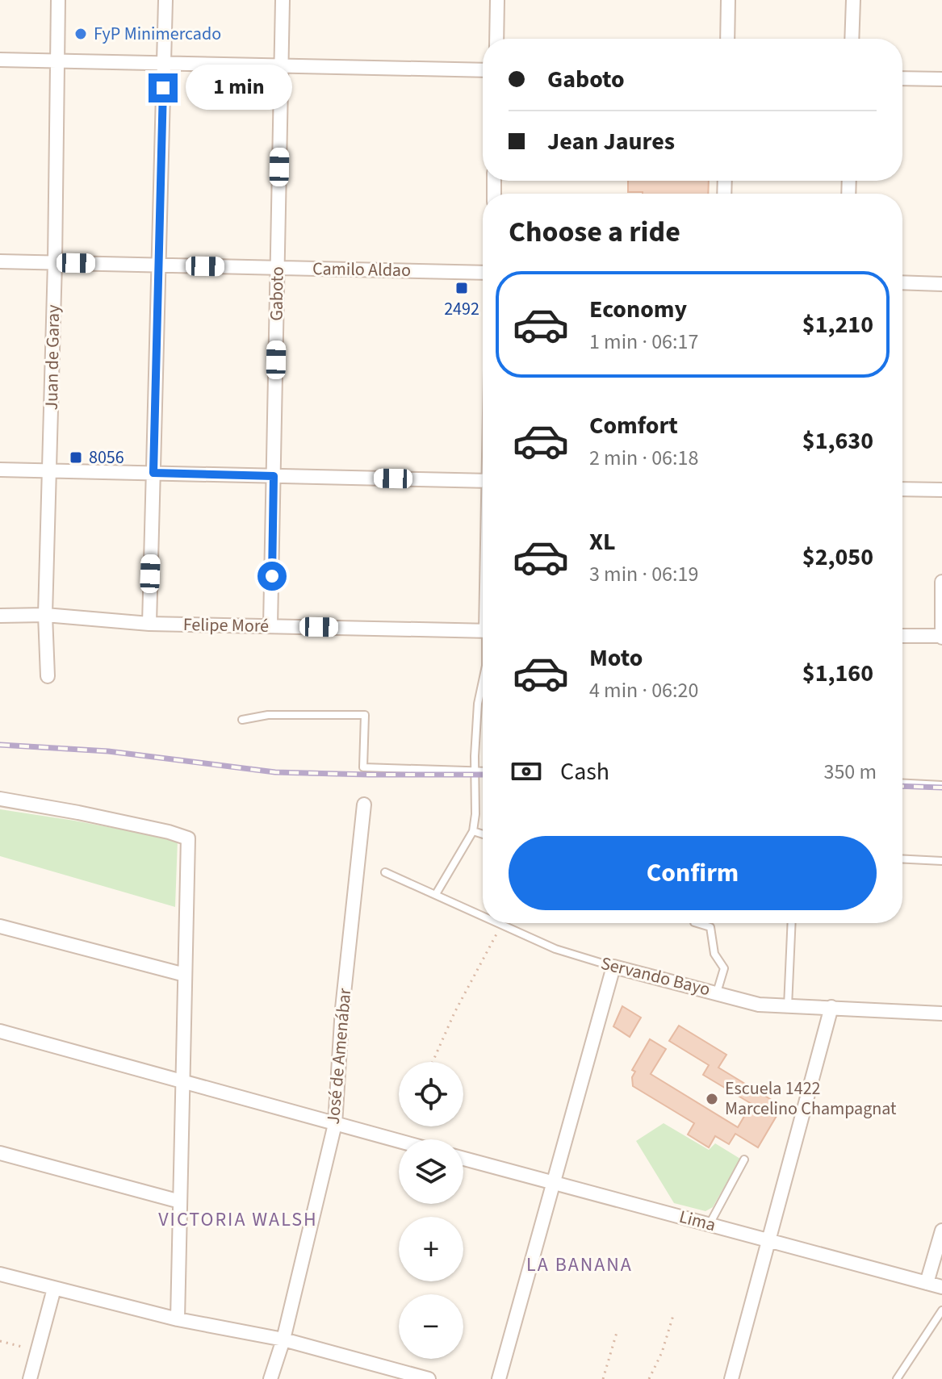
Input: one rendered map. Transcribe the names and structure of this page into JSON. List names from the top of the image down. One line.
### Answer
{"streets":{"street":["Camilo Aldao","Gaboto","Juan de Garay","Felipe Moré","Servando Bayo","José de Amenábar","Lima"]},"crossings":[["Camilo Aldao","Gaboto"],["Camilo Aldao","Juan de Garay"],["Gaboto","Felipe Moré"],["Juan de Garay","Felipe Moré"]],"districts":["VICTORIA WALSH","LA BANANA"],"places":{"other":["FyP Minimercado","Escuela 1422 Marcelino Champagnat"],"transit":["2492","8056"]},"page":{"banner":["Gaboto","Jean Jaures"],"bubble":"1 min","heading":"Choose a ride","list":[{"name":"Economy","note":"1 min · 06:17","value":"$1,210"},{"name":"Comfort","note":"2 min · 06:18","value":"$1,630"},{"name":"XL","note":"3 min · 06:19","value":"$2,050"},{"name":"Moto","note":"4 min · 06:20","value":"$1,160"}],"pay":["Cash","350 m"],"buttons":"Confirm","map_buttons":["+","−"]}}
